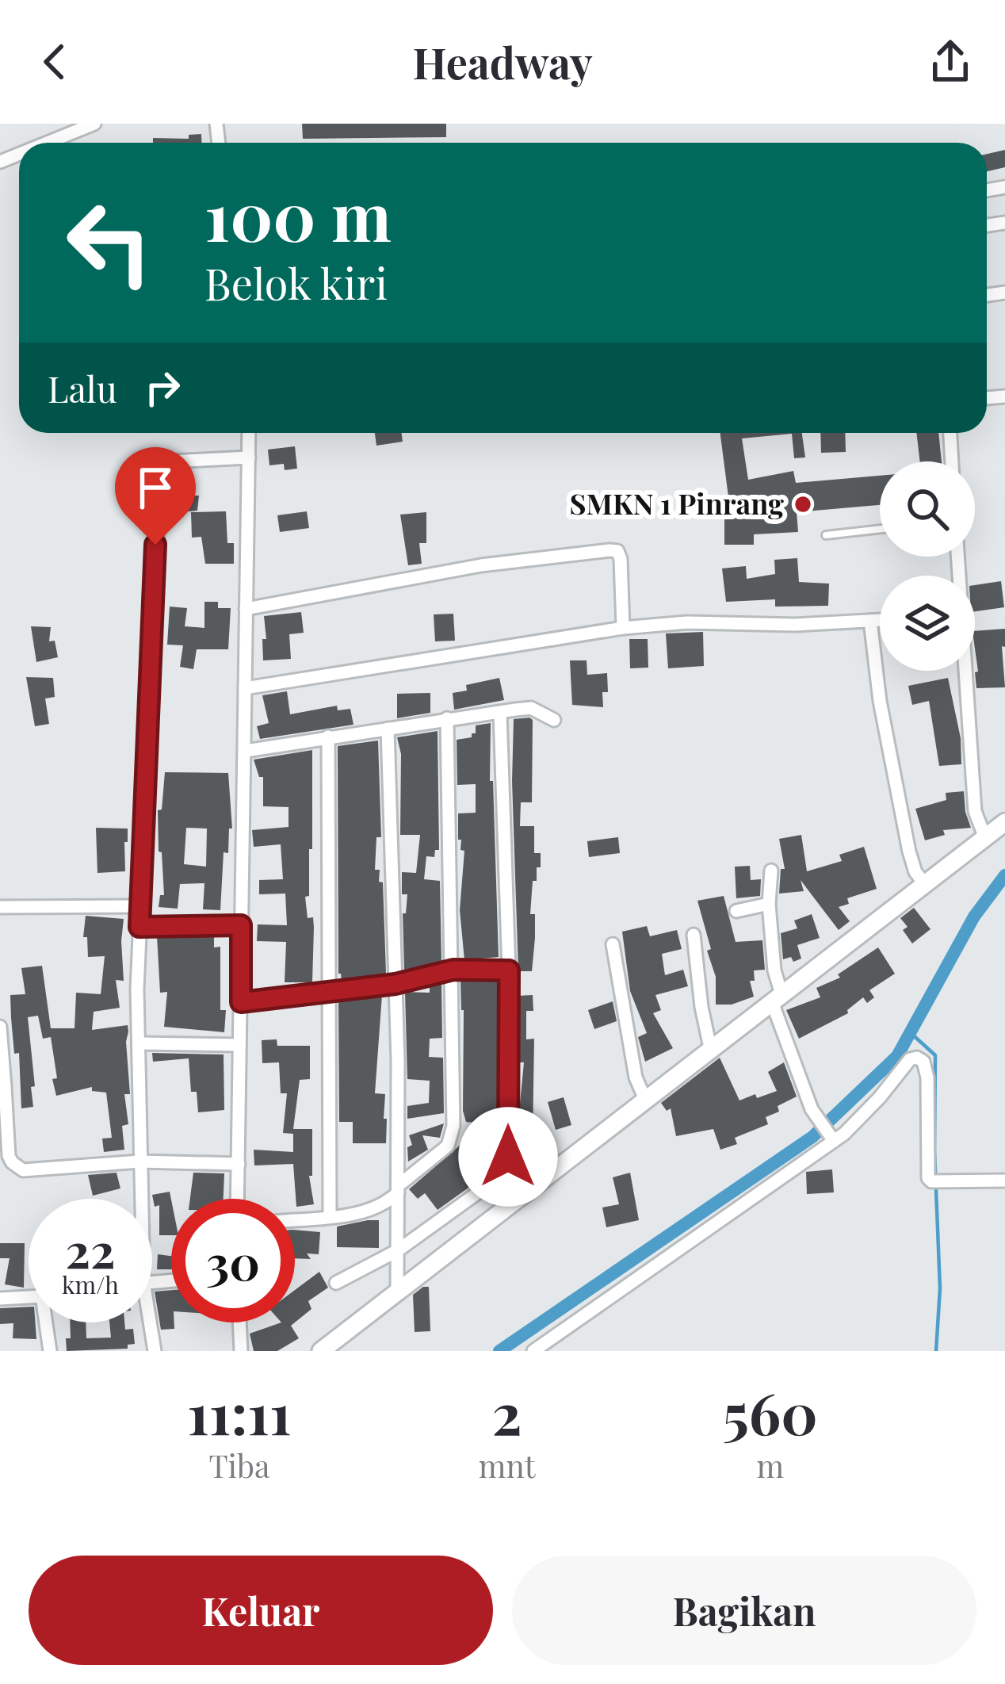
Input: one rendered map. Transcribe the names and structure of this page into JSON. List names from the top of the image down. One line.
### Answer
{"places":["SMKN 1 Pinrang"],"page":{"header":"Headway","turn":["100 m","Belok kiri"],"then":"Lalu","speed":"22 km/h","limit":"30","eta":["11:11","Tiba","2","mnt","560","m"],"buttons":["Keluar","Bagikan"]}}
